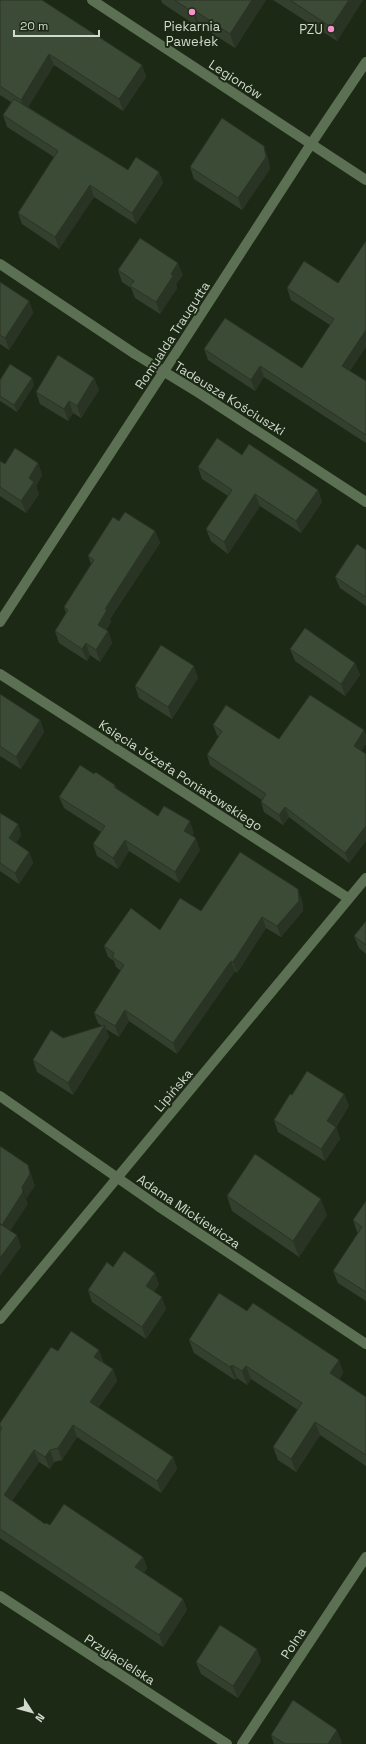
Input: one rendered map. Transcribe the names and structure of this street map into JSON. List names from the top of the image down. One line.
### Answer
{"streets":{"street":["Legionów","Romualda Traugutta","Tadeusza Kościuszki","Księcia Józefa Poniatowskiego","Lipińska","Adama Mickiewicza","Polna","Przyjacielska"]},"crossings":[["Legionów","Romualda Traugutta"],["Romualda Traugutta","Tadeusza Kościuszki"],["Księcia Józefa Poniatowskiego","Lipińska"],["Lipińska","Adama Mickiewicza"]],"places":["Piekarnia Pawełek","PZU"],"scale_bar":"20 m","north":"bottom right"}
